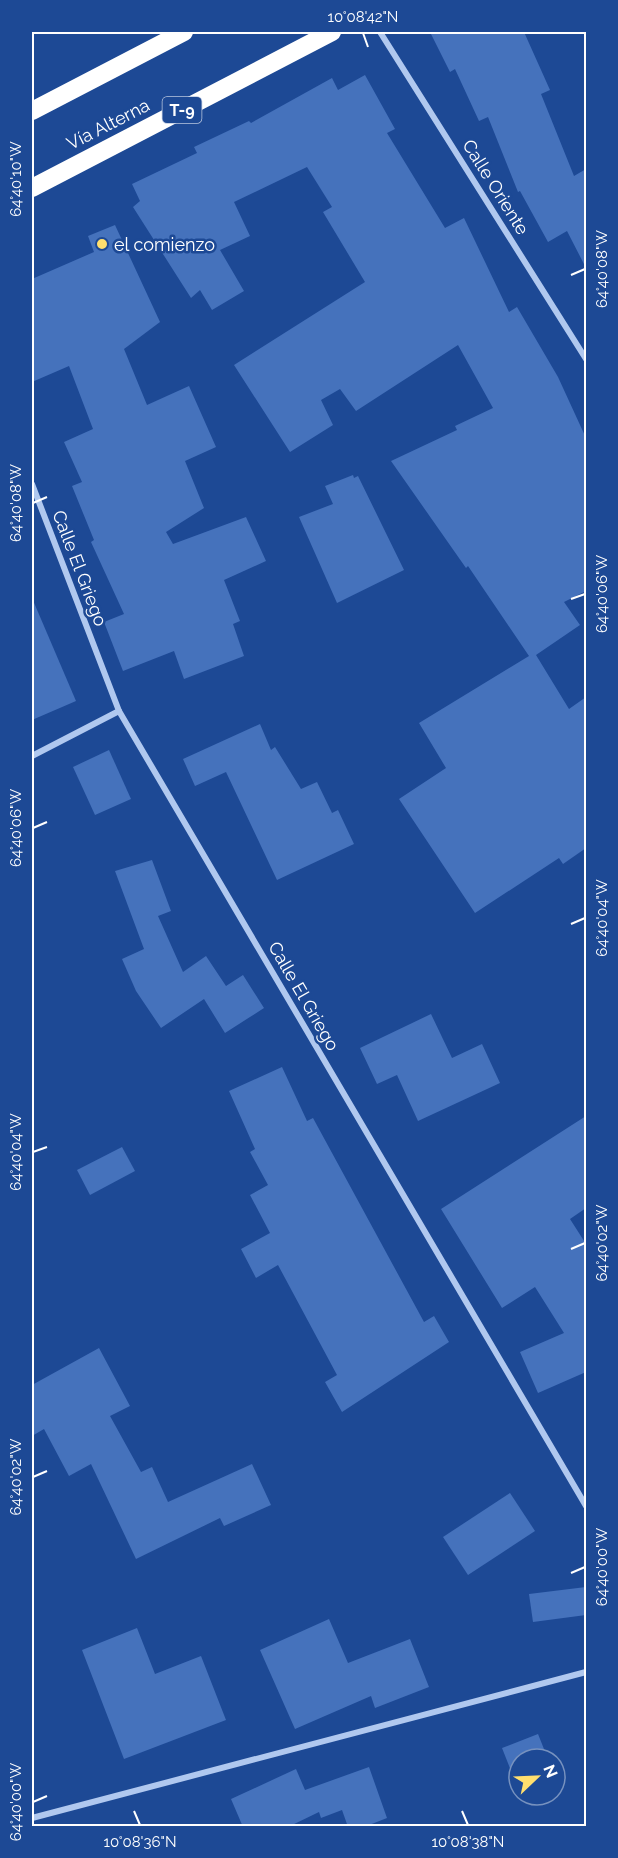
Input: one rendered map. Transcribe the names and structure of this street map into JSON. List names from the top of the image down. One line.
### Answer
{"streets":{"highway":["T-9","Vía Alterna"],"street":["Calle Oriente","Calle El Griego"]},"places":["el comienzo"],"north":"top right","coordinates":["10°08'42\"N","64°40'10\"W","64°40'08\"W","64°40'06\"W","64°40'04\"W","64°40'02\"W","64°40'00\"W","10°08'36\"N","10°08'38\"N"]}
